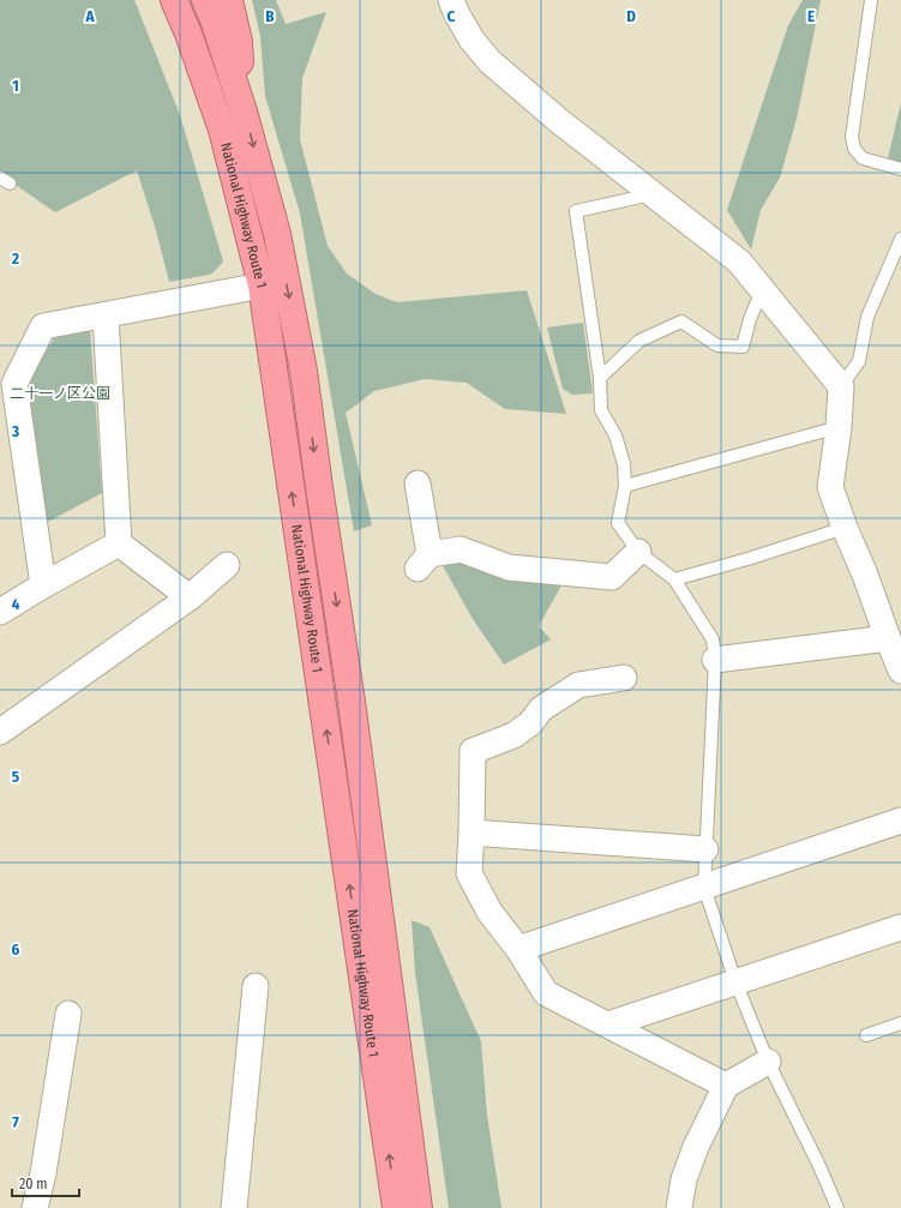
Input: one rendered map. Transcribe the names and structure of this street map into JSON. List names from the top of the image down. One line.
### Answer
{"streets":{"highway":["National Highway Route 1"]},"parks":["二十一ノ区公園"],"scale_bar":"20 m","grid":{"columns":["A","B","C","D","E"],"rows":["1","2","3","4","5","6","7"]}}
